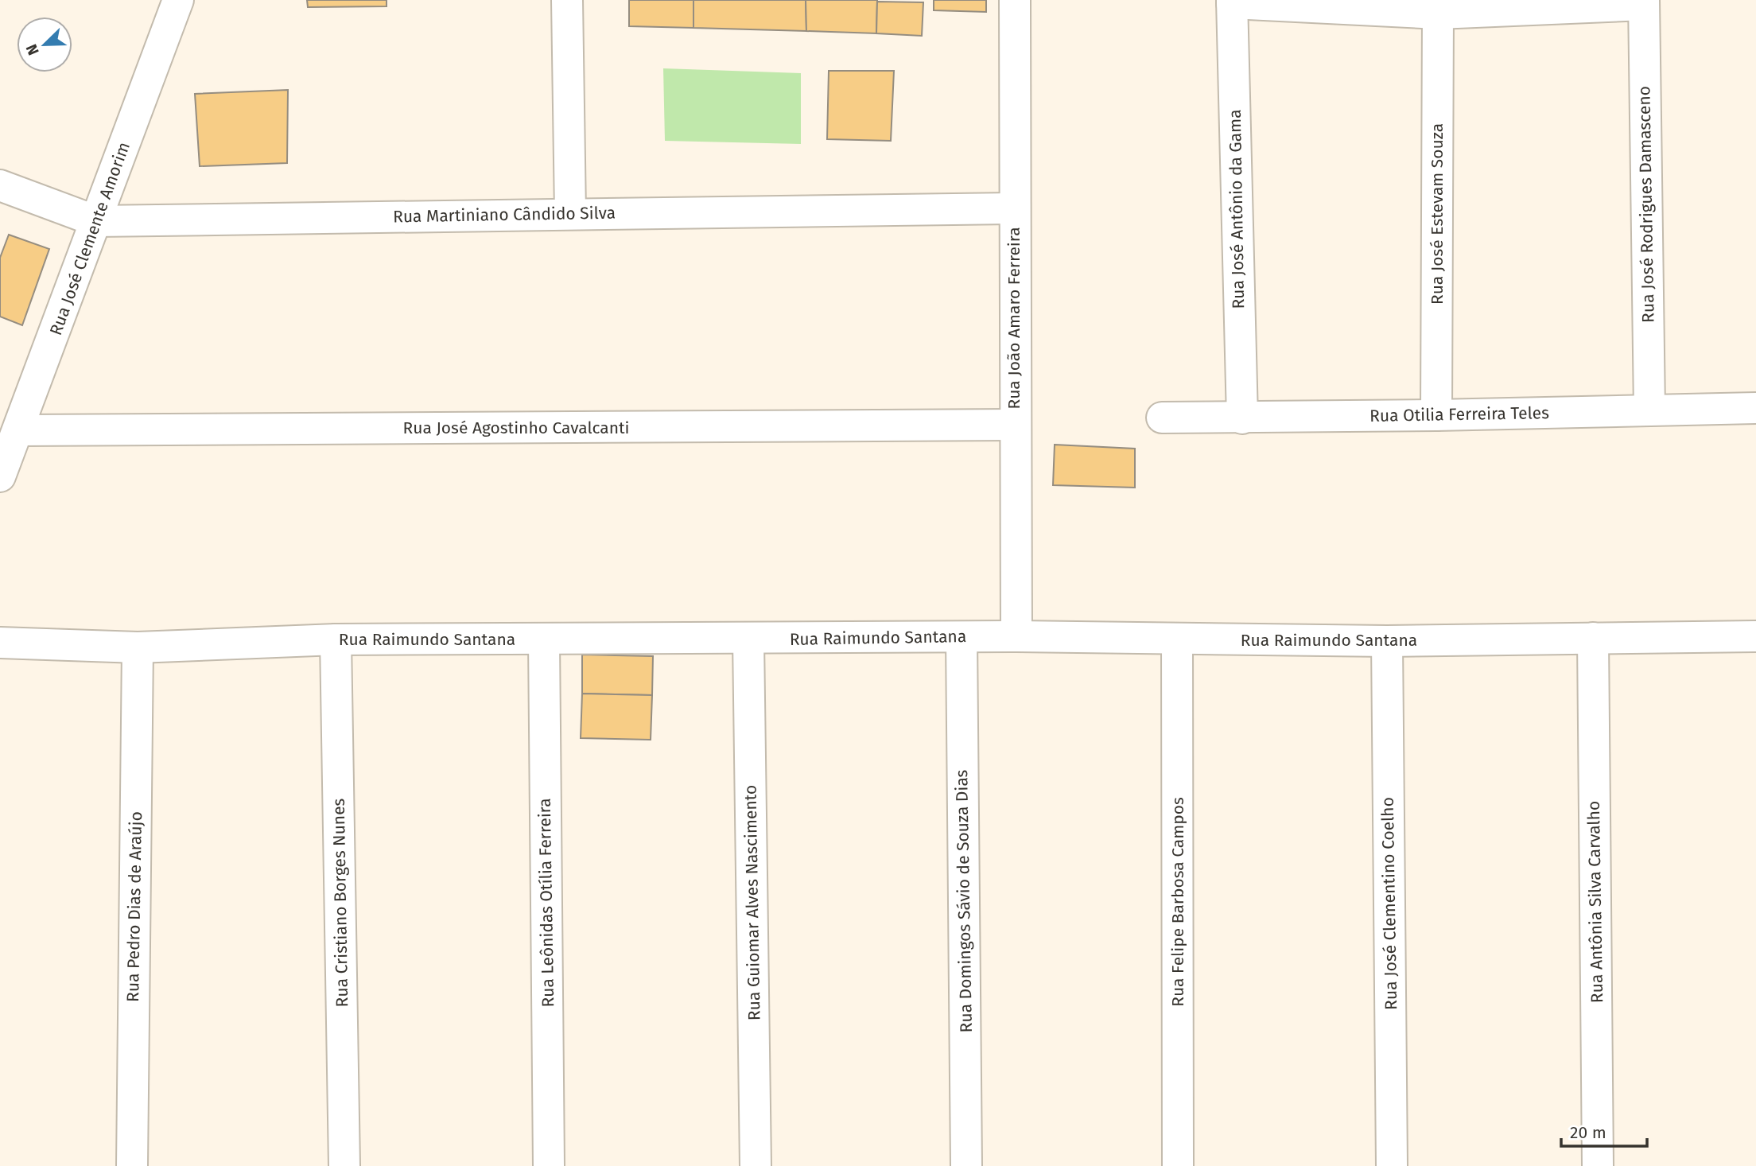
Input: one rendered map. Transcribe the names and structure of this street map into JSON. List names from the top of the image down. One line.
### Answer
{"streets":{"street":["Rua José Rodrigues Damasceno","Rua José Antônio da Gama","Rua José Estevam Souza","Rua Martiniano Cândido Silva","Rua José Clemente Amorim","Rua João Amaro Ferreira","Rua Otilia Ferreira Teles","Rua José Agostinho Cavalcanti","Rua Raimundo Santana","Rua Domingos Sávio de Souza Dias","Rua Felipe Barbosa Campos","Rua Antônia Silva Carvalho","Rua Cristiano Borges Nunes","Rua Leônidas Otília Ferreira","Rua Guiomar Alves Nascimento","Rua José Clementino Coelho","Rua Pedro Dias de Araújo"]},"crossings":[["Rua José Rodrigues Damasceno","Rua Otilia Ferreira Teles"],["Rua José Antônio da Gama","Rua Otilia Ferreira Teles"],["Rua José Estevam Souza","Rua Otilia Ferreira Teles"],["Rua Martiniano Cândido Silva","Rua José Clemente Amorim"],["Rua Martiniano Cândido Silva","Rua João Amaro Ferreira"],["Rua José Clemente Amorim","Rua José Agostinho Cavalcanti"],["Rua João Amaro Ferreira","Rua José Agostinho Cavalcanti"],["Rua João Amaro Ferreira","Rua Raimundo Santana"],["Rua Raimundo Santana","Rua Domingos Sávio de Souza Dias"],["Rua Raimundo Santana","Rua Felipe Barbosa Campos"],["Rua Raimundo Santana","Rua Antônia Silva Carvalho"],["Rua Raimundo Santana","Rua Cristiano Borges Nunes"],["Rua Raimundo Santana","Rua Leônidas Otília Ferreira"],["Rua Raimundo Santana","Rua Guiomar Alves Nascimento"],["Rua Raimundo Santana","Rua José Clementino Coelho"],["Rua Raimundo Santana","Rua Pedro Dias de Araújo"]],"scale_bar":"20 m","north":"bottom left"}
